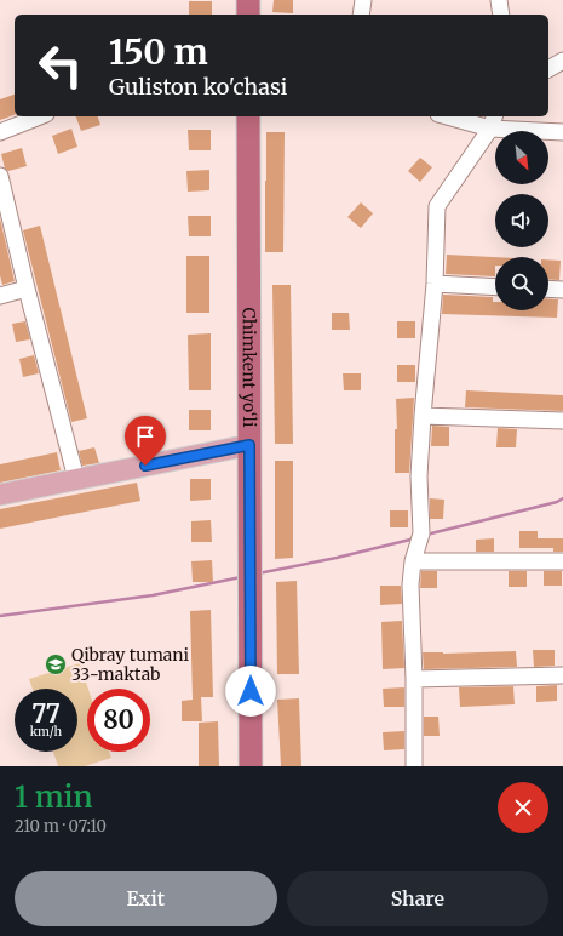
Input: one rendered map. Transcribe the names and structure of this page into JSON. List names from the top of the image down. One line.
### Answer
{"streets":{"highway":["Chimkent yo‘li"]},"places":{"school or university":["Qibray tumani 33-maktab"]},"north":"bottom right","page":{"turn":["150 m","Guliston ko'chasi"],"speed":"77 km/h","limit":"80","heading":["1 min","210 m · 07:10"],"buttons":["Exit","Share"]}}
